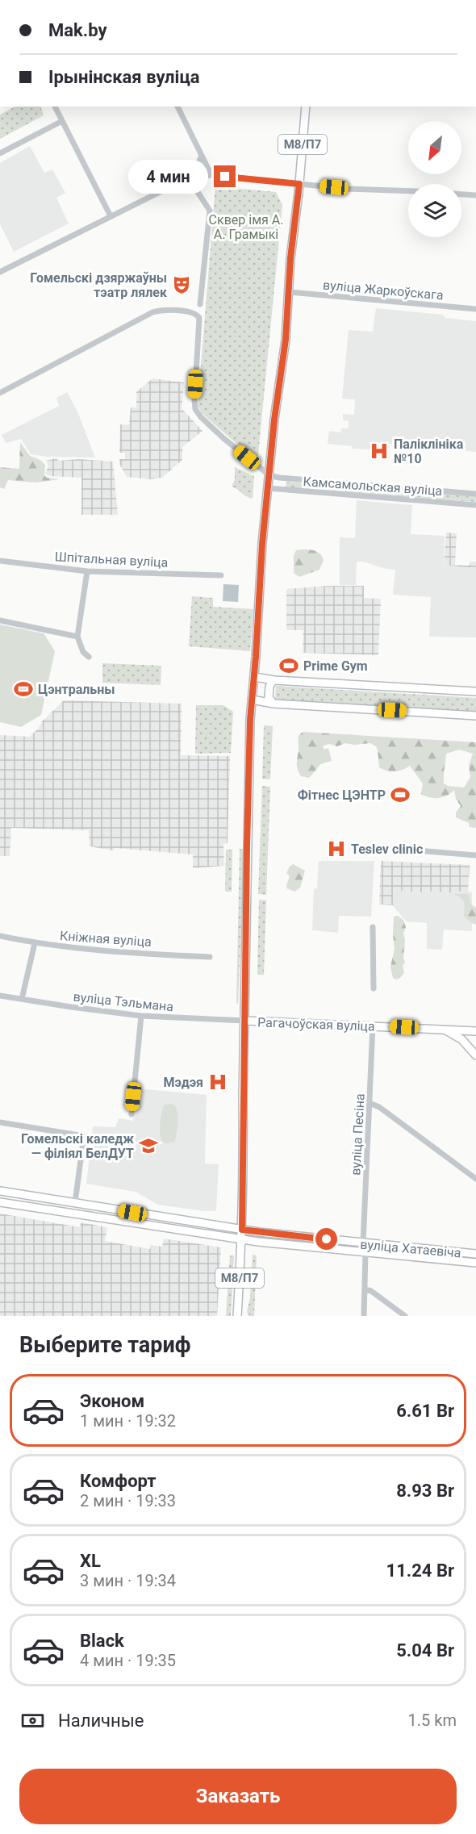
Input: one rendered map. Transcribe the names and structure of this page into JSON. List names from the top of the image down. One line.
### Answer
{"streets":{"main road":["М8/П7","Рагачоўская вуліца","вуліца Хатаевіча"],"street":["вуліца Жаркоўскага","Камсамольская вуліца","Шпітальная вуліца","Кніжная вуліца","вуліца Тэльмана","вуліца Песіна"]},"crossings":[["М8/П7","вуліца Жаркоўскага"],["М8/П7","Камсамольская вуліца"],["М8/П7","вуліца Тэльмана"],["М8/П7","Рагачоўская вуліца"],["М8/П7","вуліца Хатаевіча"],["вуліца Тэльмана","Рагачоўская вуліца"],["Рагачоўская вуліца","вуліца Песіна"],["вуліца Песіна","вуліца Хатаевіча"]],"parks":["Сквер імя А. А. Грамыкі"],"places":{"theatre":["Гомельскі дзяржаўны тэатр лялек"],"hospital":["Паліклініка №10","Teslev clinic","Мэдэя"],"sports":["Prime Gym","Цэнтральны","Фітнес ЦЭНТР"],"school or university":["Гомельскі каледж — філіял БелДУТ"]},"north":"bottom left","page":{"banner":["Mak.by","Ірынінская вуліца"],"bubble":"4 мин","heading":"Выберите тариф","list":[{"name":"Эконом","note":"1 мин · 19:32","value":"6.61 Br"},{"name":"Комфорт","note":"2 мин · 19:33","value":"8.93 Br"},{"name":"XL","note":"3 мин · 19:34","value":"11.24 Br"},{"name":"Black","note":"4 мин · 19:35","value":"5.04 Br"}],"pay":["Наличные","1.5 km"],"buttons":"Заказать"}}
